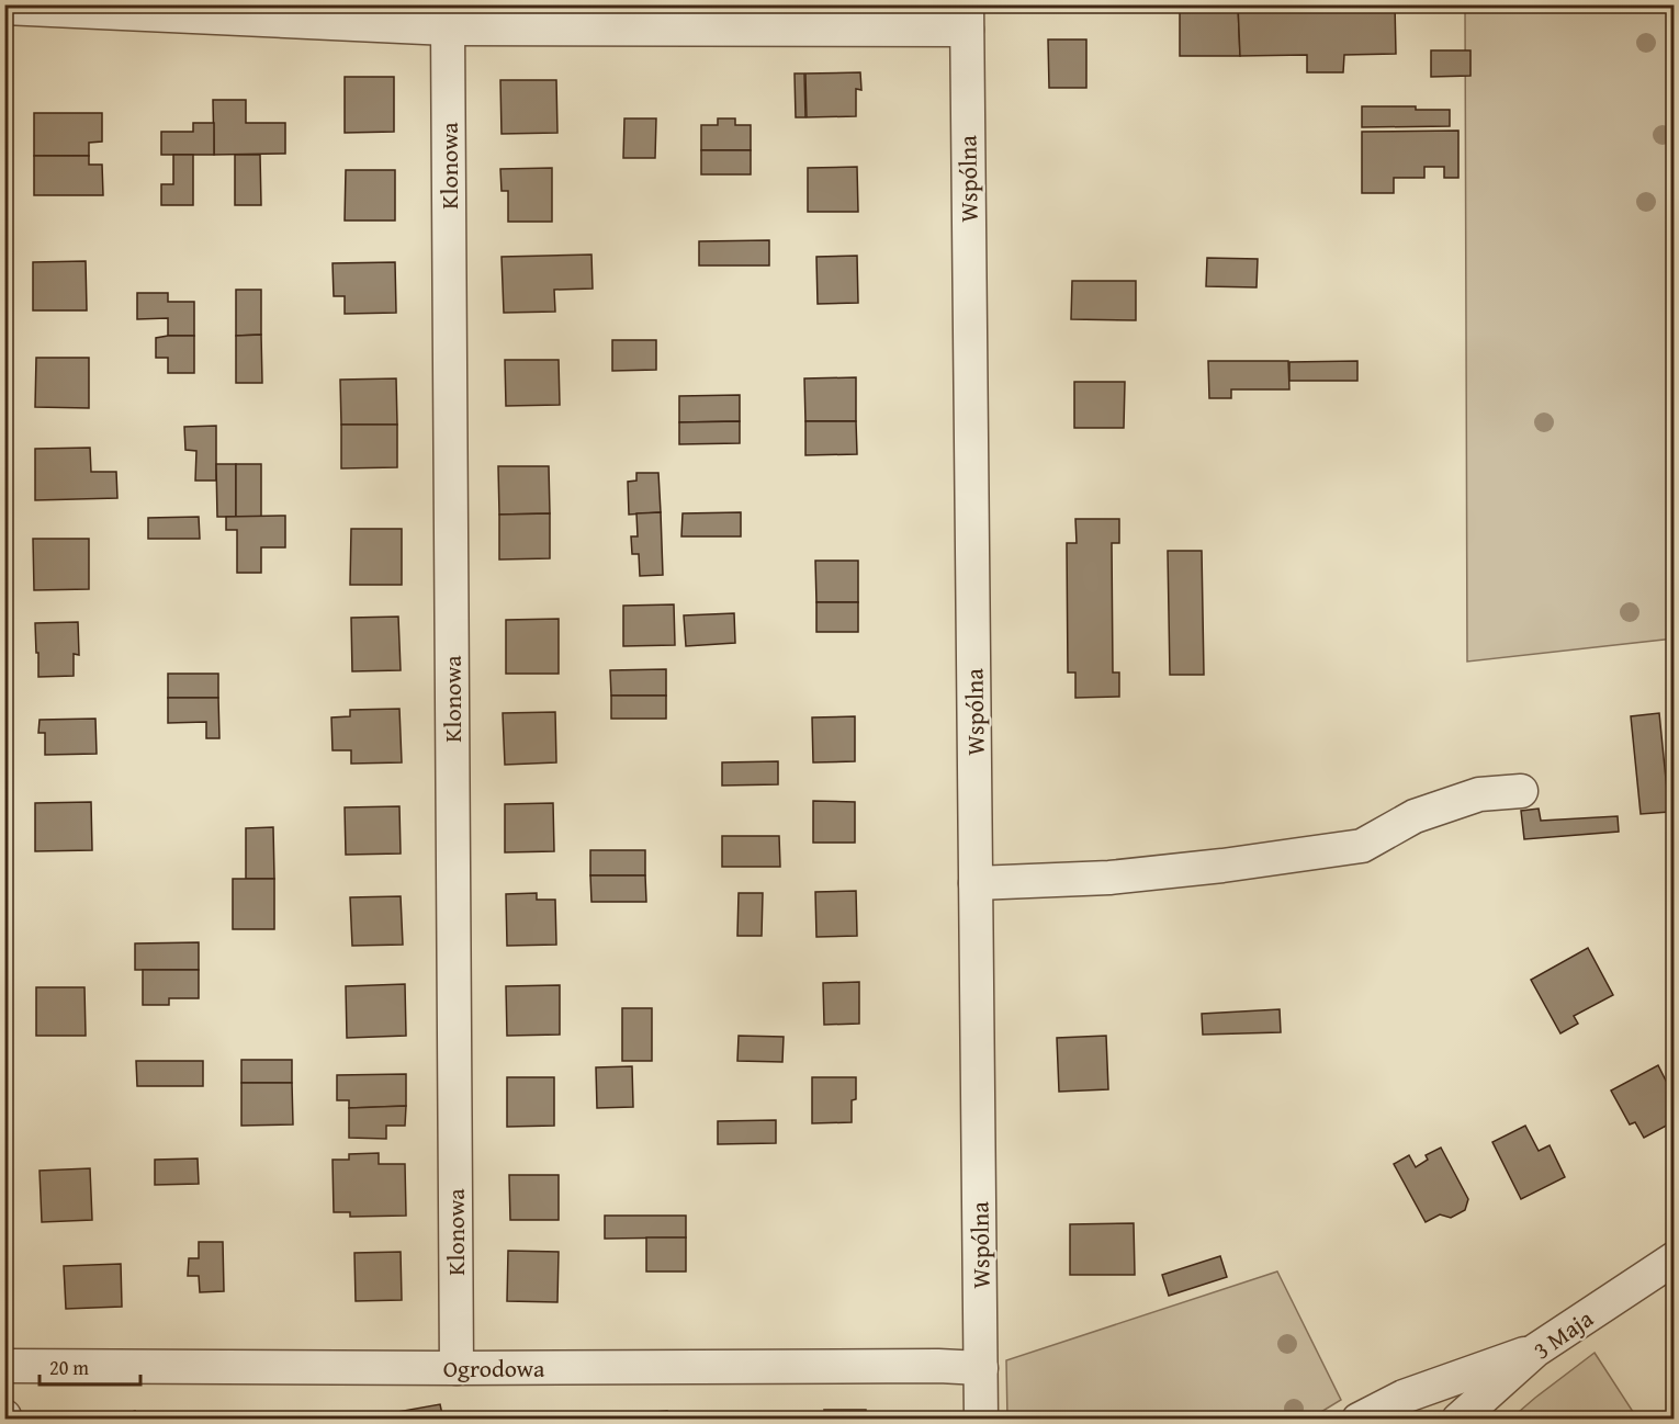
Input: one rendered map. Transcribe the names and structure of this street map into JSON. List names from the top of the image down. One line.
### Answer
{"streets":{"street":["Klonowa","Wspólna","3 Maja","Ogrodowa"]},"crossings":[["Klonowa","Ogrodowa"],["Wspólna","Ogrodowa"]],"scale_bar":"20 m"}
